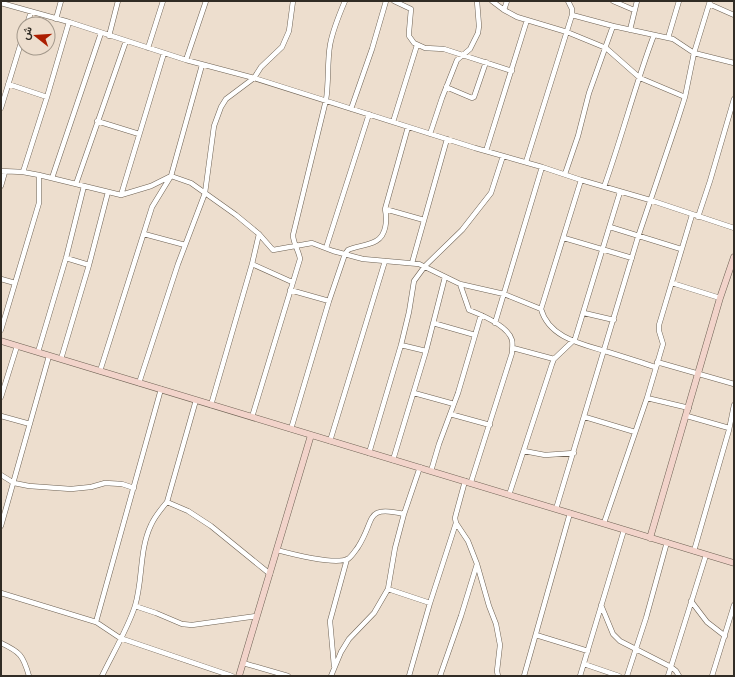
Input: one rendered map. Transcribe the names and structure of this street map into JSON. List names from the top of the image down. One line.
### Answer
{"north":"left"}
